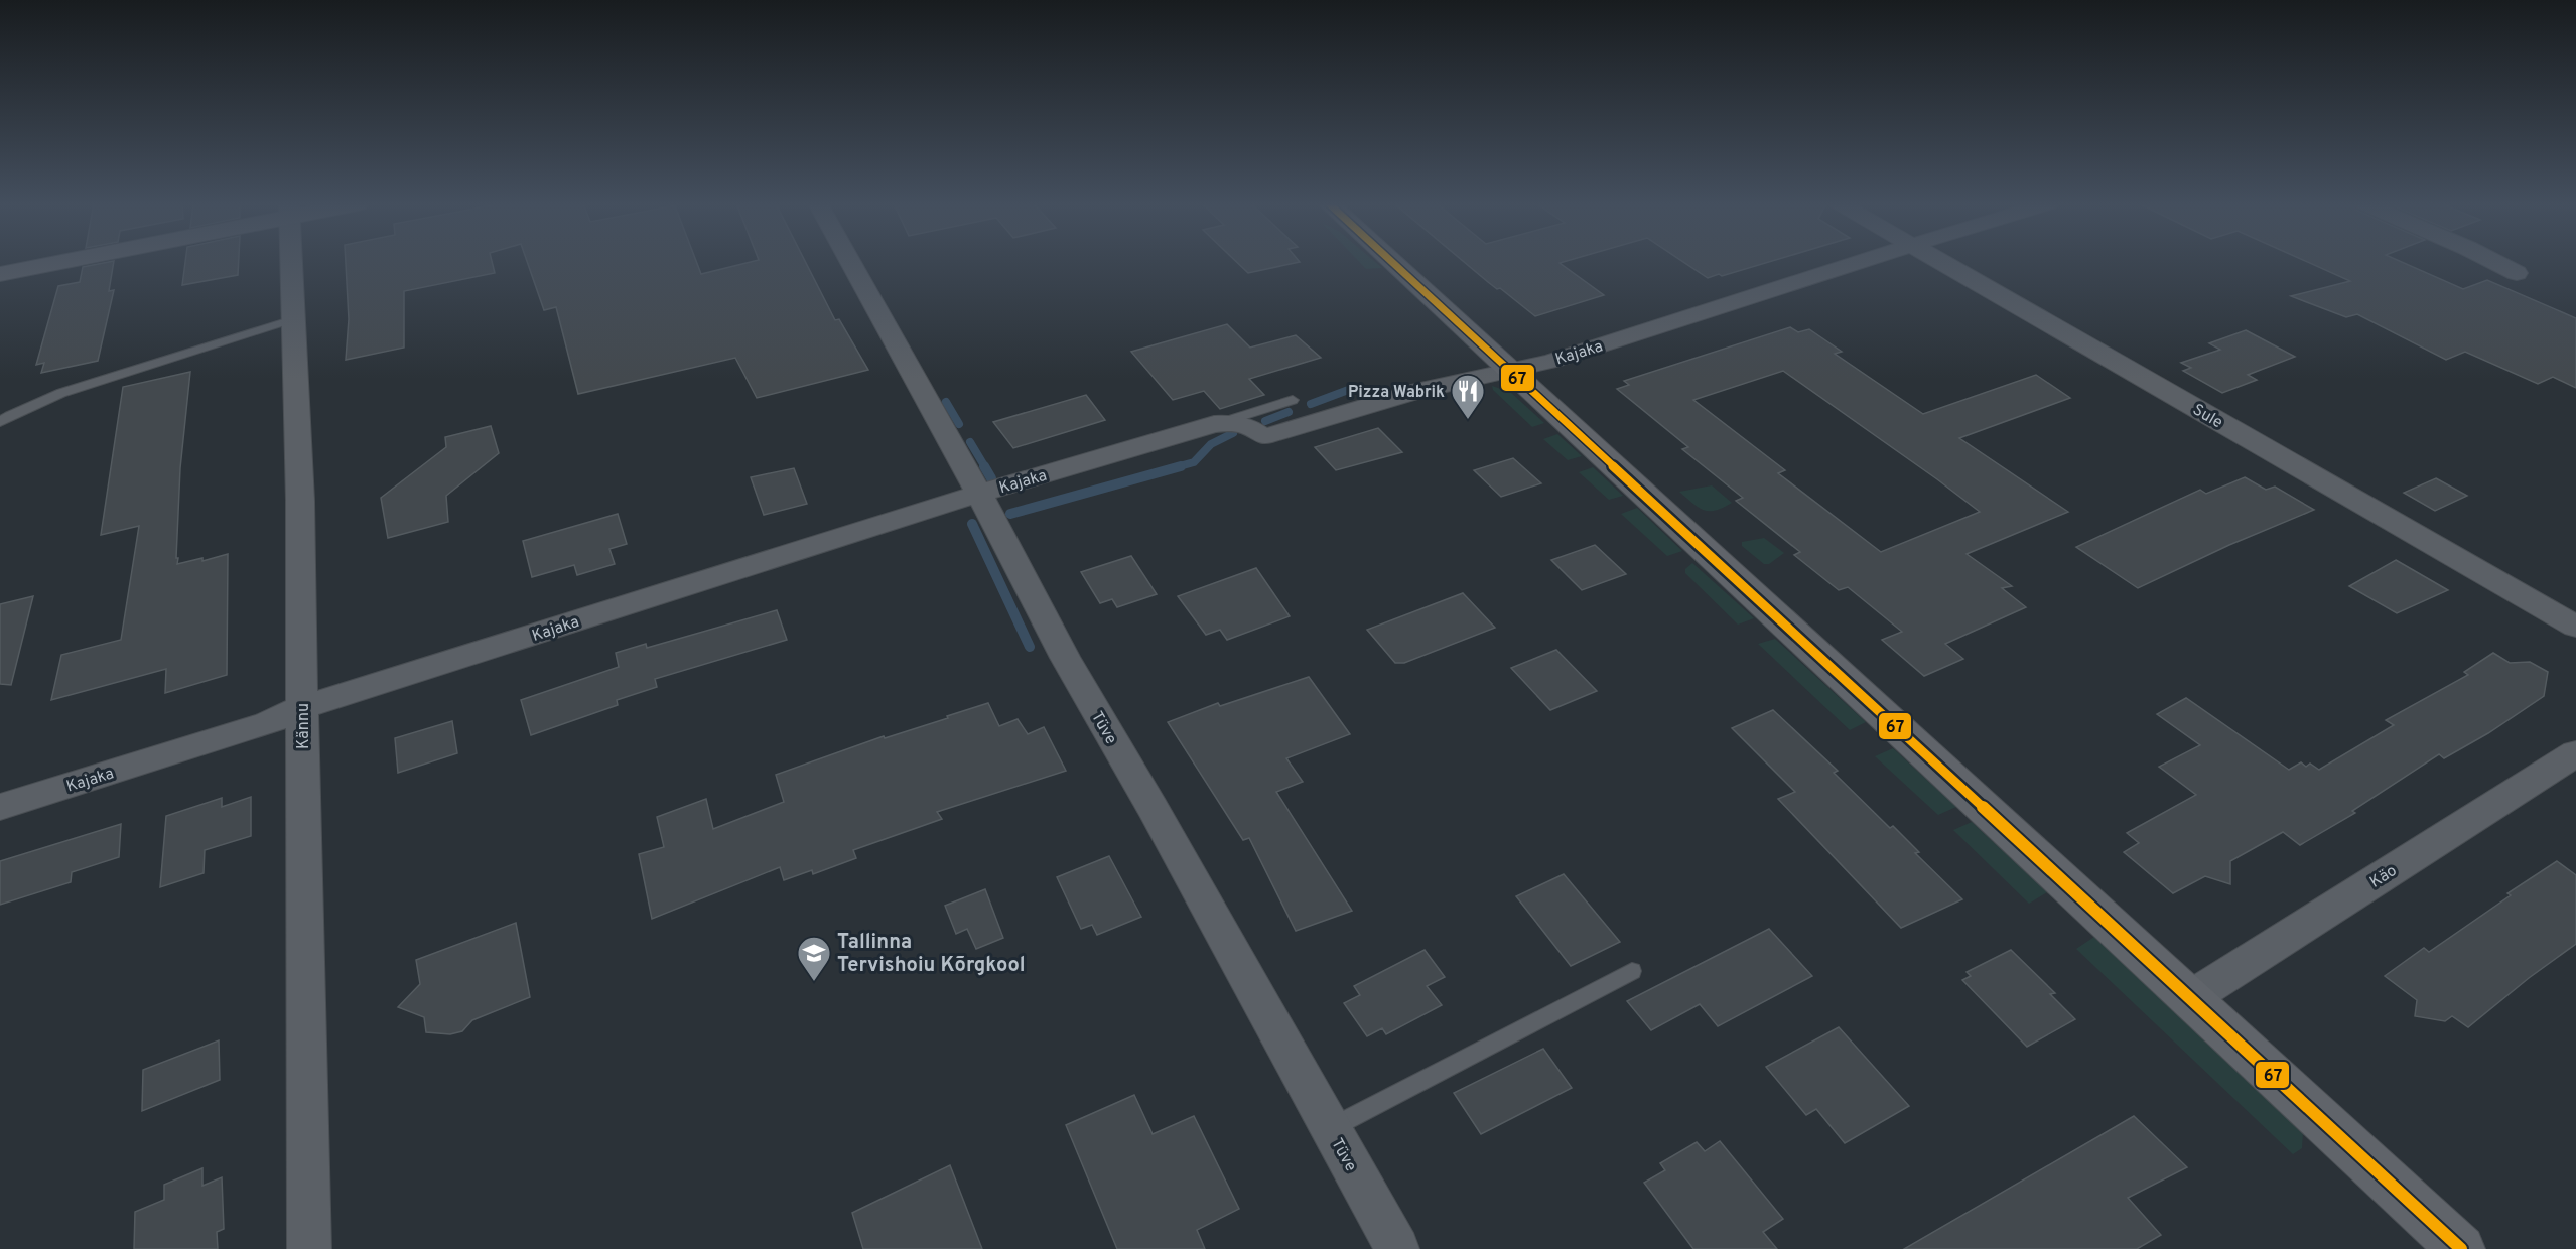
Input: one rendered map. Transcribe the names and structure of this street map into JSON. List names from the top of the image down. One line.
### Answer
{"streets":{"street":["Kajaka","Sule","Kännu","Tüve","Käo"]},"crossings":[["Kajaka","Kännu"],["Kajaka","Tüve"]],"places":{"restaurant":["Pizza Wabrik"],"school or university":["Tallinna Tervishoiu Kõrgkool"]},"lines":["transit line 67"]}
